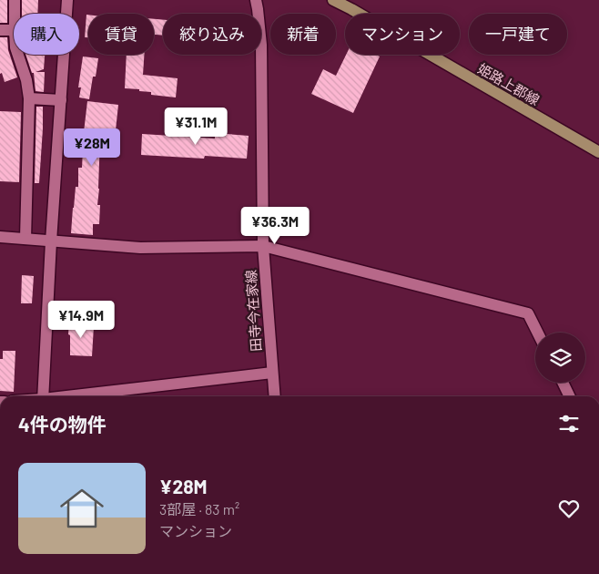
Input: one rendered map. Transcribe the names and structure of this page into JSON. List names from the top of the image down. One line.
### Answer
{"streets":{"main road":["姫路上郡線"],"street":["田寺今在家線"]},"page":{"chip":["購入","賃貸","絞り込み","新着","マンション","一戸建て"],"price":["¥31.1M","¥28M","¥36.3M","¥14.9M"],"heading":"4件の物件","list":[{"name":"¥28M","note":"3部屋 · 83 m² · マンション"}]}}
